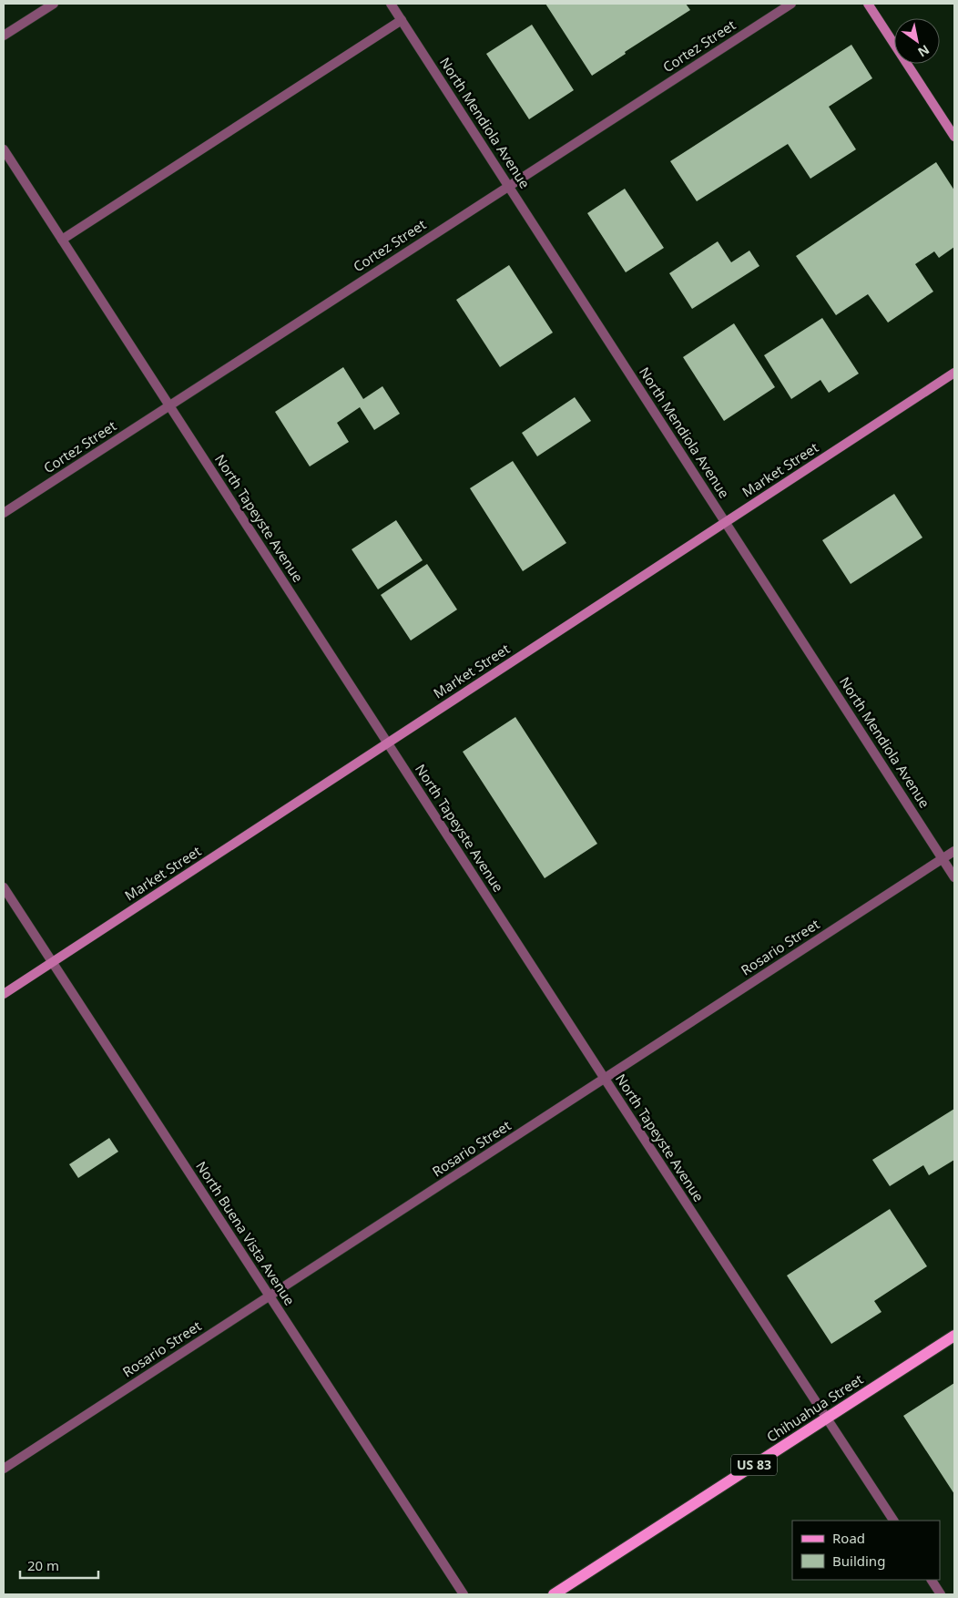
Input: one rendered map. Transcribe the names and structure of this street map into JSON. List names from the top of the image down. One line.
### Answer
{"streets":{"main road":["Chihuahua Street","US 83"],"street":["Cortez Street","North Mendiola Avenue","Market Street","North Tapeyste Avenue","Rosario Street","North Buena Vista Avenue"]},"crossings":[["Cortez Street","North Mendiola Avenue"],["Cortez Street","North Tapeyste Avenue"],["North Mendiola Avenue","Market Street"],["North Mendiola Avenue","Rosario Street"],["Market Street","North Tapeyste Avenue"],["Market Street","North Buena Vista Avenue"],["North Tapeyste Avenue","Rosario Street"],["North Tapeyste Avenue","Chihuahua Street"],["Rosario Street","North Buena Vista Avenue"]],"legend":["Road","Building"],"scale_bar":"20 m","north":"bottom right"}
